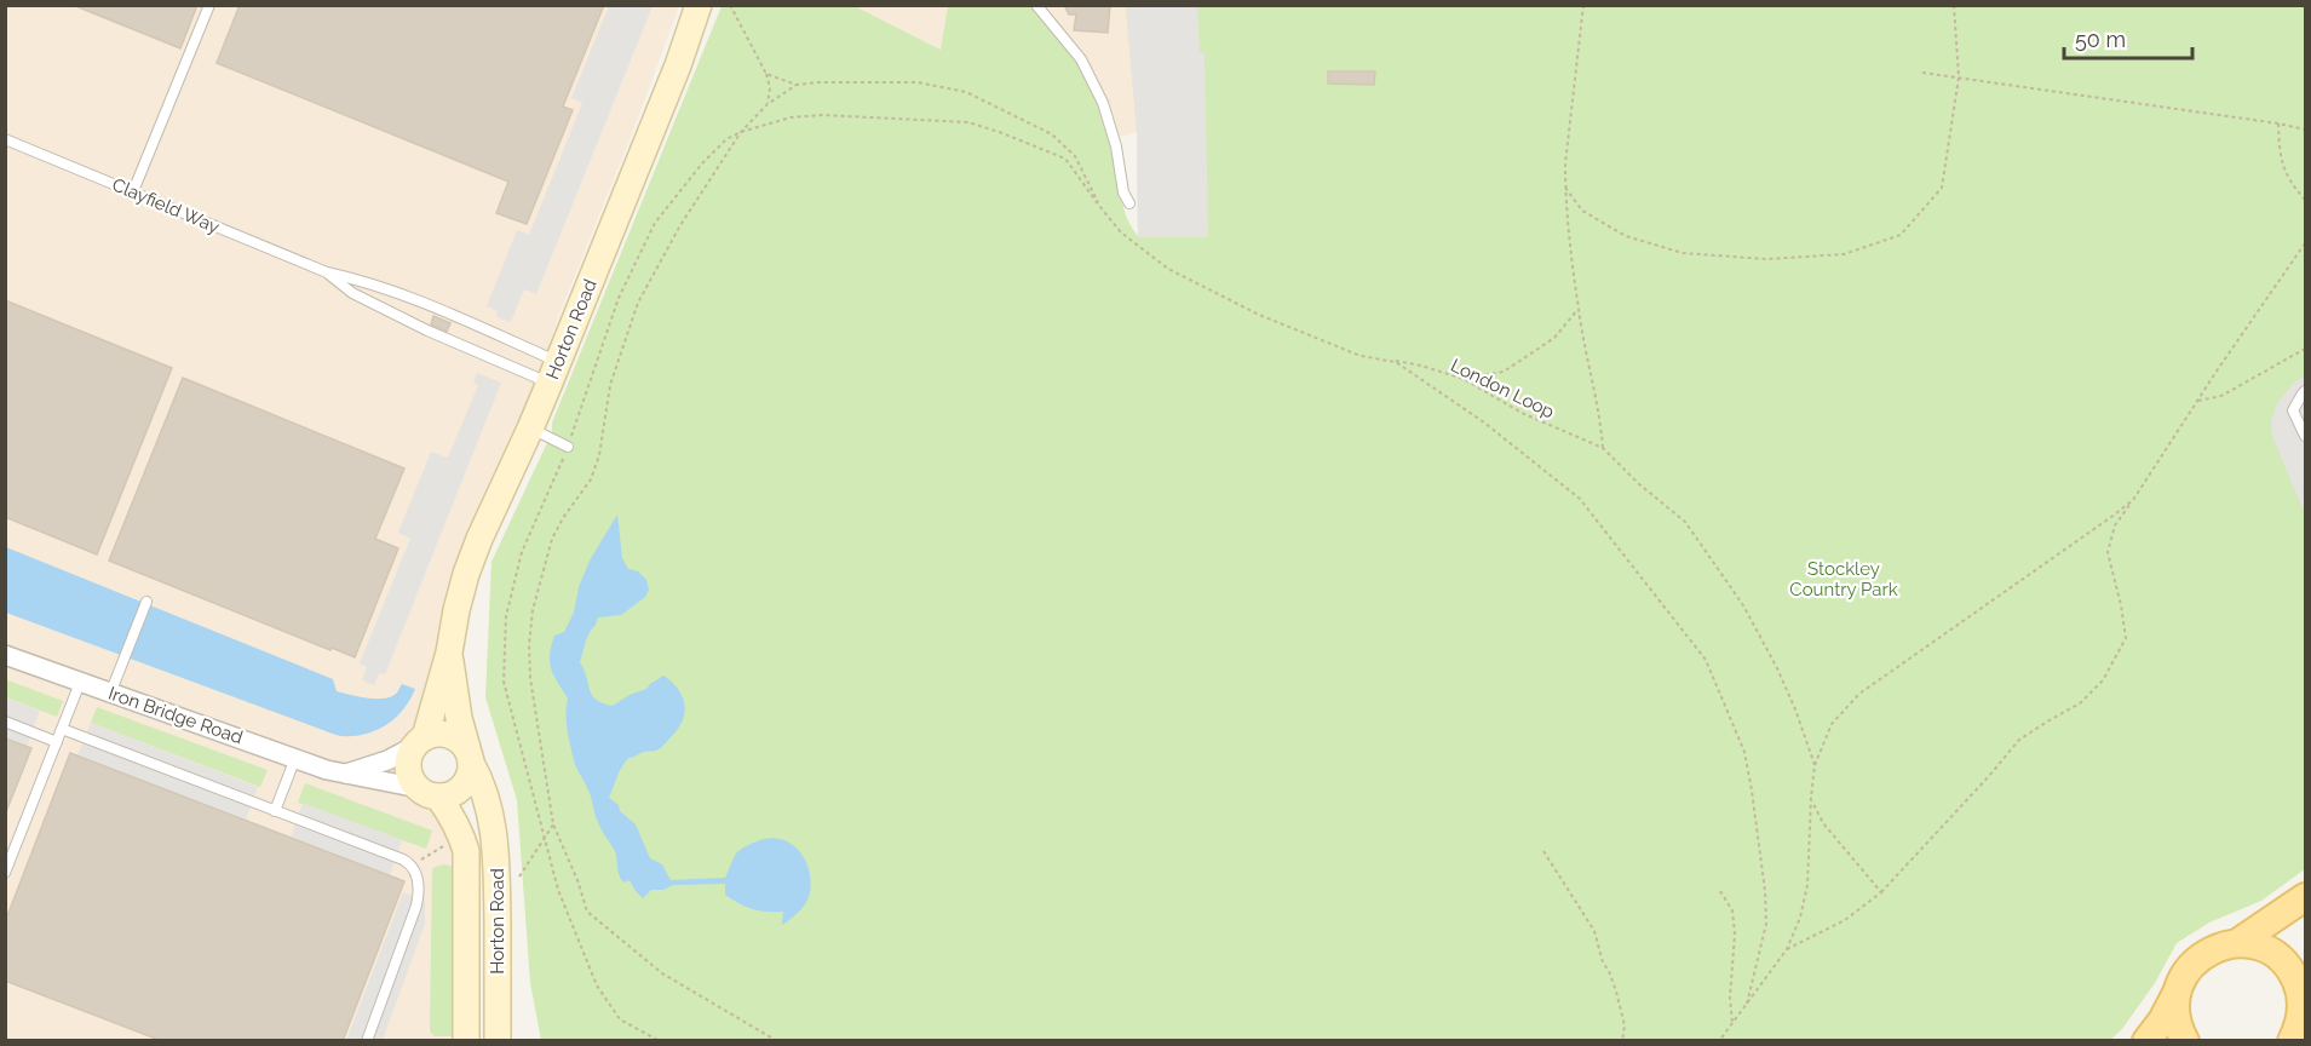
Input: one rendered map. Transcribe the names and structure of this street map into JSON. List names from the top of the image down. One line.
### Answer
{"streets":{"street":["Horton Road","Iron Bridge Road"],"lane":["Clayfield Way"],"path":["London Loop"]},"crossings":[["Horton Road","Iron Bridge Road"]],"parks":["Stockley Country Park"],"scale_bar":"50 m"}
